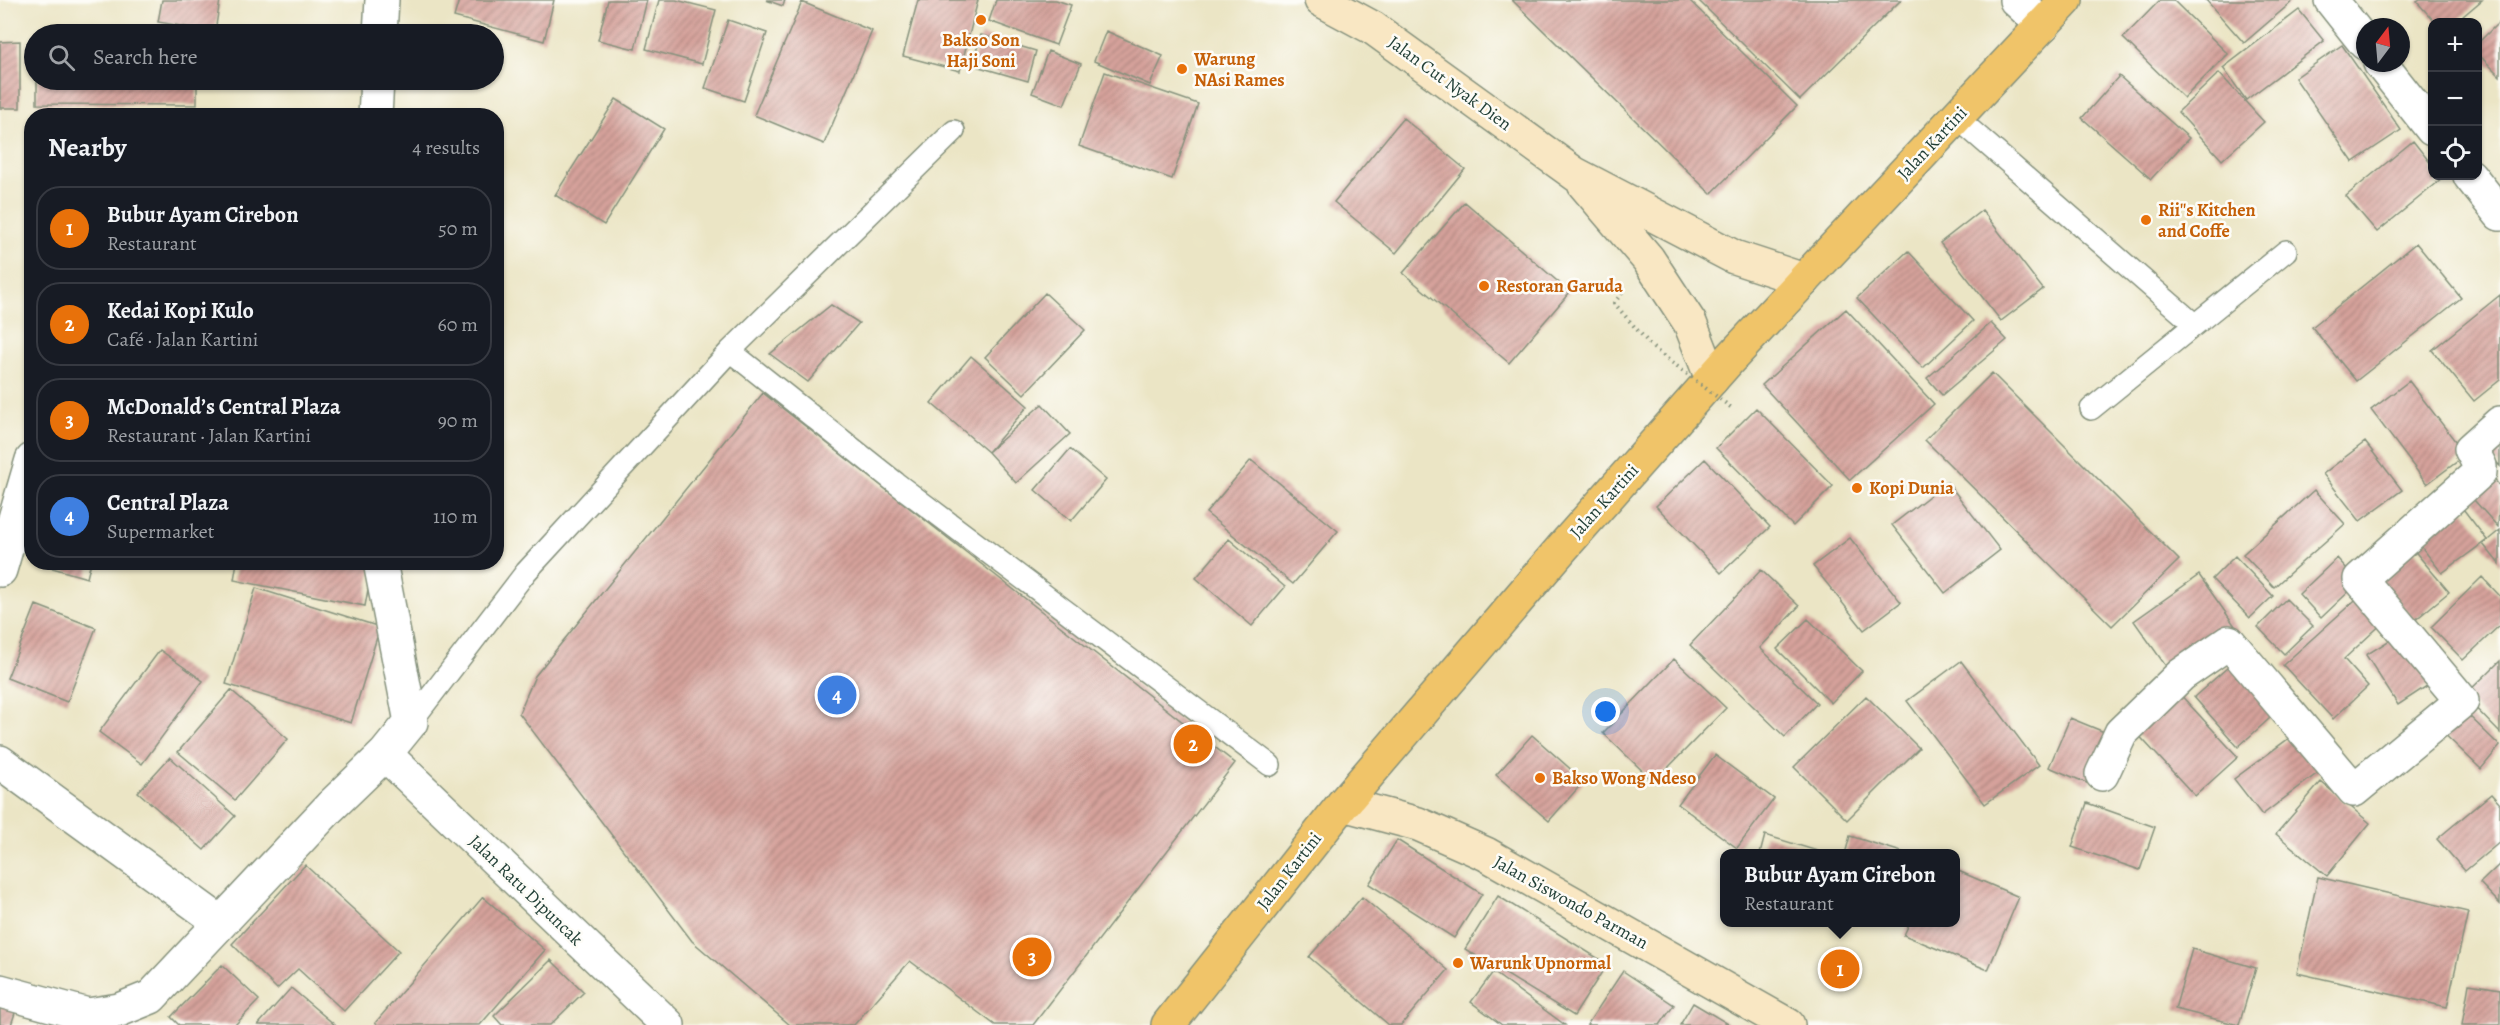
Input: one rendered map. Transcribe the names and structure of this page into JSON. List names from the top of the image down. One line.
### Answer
{"streets":{"highway":["Jalan Kartini"],"street":["Jalan Cut Nyak Dien","Jalan Ratu Dipuncak","Jalan Siswondo Parman"]},"crossings":[["Jalan Cut Nyak Dien","Jalan Kartini"],["Jalan Kartini","Jalan Siswondo Parman"]],"places":["Bakso Son Haji Soni","Warung NAsi Rames","Rii''s Kitchen and Coffe","Restoran Garuda","Kopi Dunia","Bakso Wong Ndeso","Warunk Upnormal"],"north":"top","page":{"map_buttons":["+","−"],"search":"Search here","heading":["Nearby","4 results"],"list":[{"mark":"1","name":"Bubur Ayam Cirebon","note":"Restaurant","value":"50 m"},{"mark":"2","name":"Kedai Kopi Kulo","note":"Café · Jalan Kartini","value":"60 m"},{"mark":"3","name":"McDonald’s Central Plaza","note":"Restaurant · Jalan Kartini","value":"90 m"},{"mark":"4","name":"Central Plaza","note":"Supermarket","value":"110 m"}],"pins":["4","2","3","1"],"popup":["Bubur Ayam Cirebon","Restaurant"]}}
